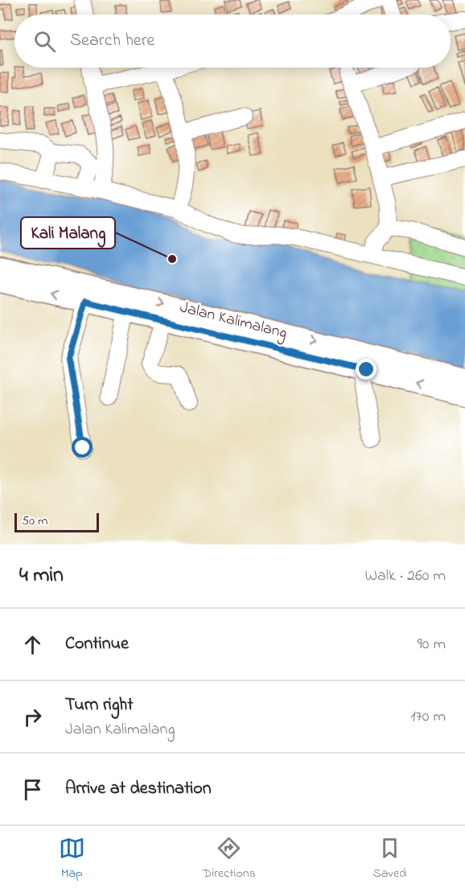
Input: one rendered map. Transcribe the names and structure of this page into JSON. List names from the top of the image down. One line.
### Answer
{"streets":{"main road":["Jalan Kalimalang"]},"places":["Kali Malang"],"scale_bar":"50 m","page":{"search":"Search here","scale":"50 m","heading":["4 min","Walk · 260 m"],"list":[["Continue","90 m"],["Turn right","Jalan Kalimalang","170 m"],"Arrive at destination"],"nav":["Map","Directions","Saved"]}}
